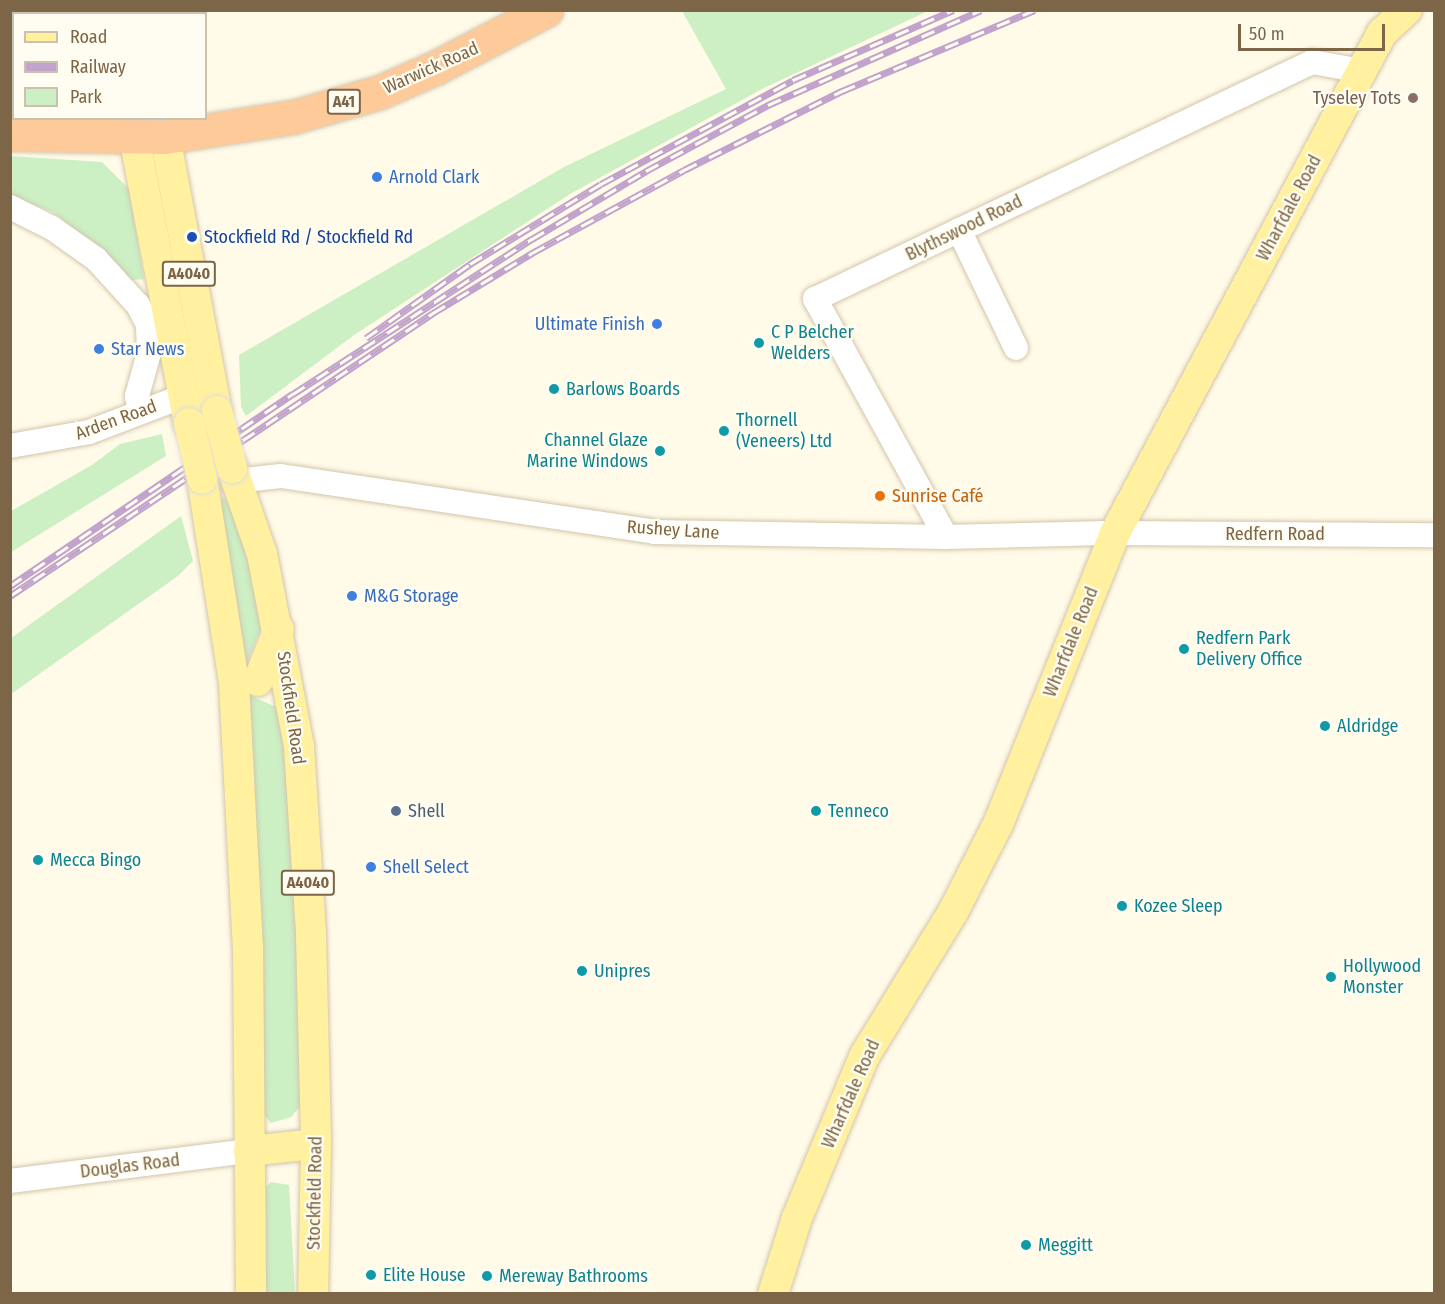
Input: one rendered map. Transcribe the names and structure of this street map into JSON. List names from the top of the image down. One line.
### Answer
{"streets":{"highway":["Warwick Road","A41"],"main road":["Wharfdale Road","A4040","Stockfield Road"],"street":["Blythswood Road","Arden Road","Rushey Lane","Redfern Road","Douglas Road"]},"crossings":[["Warwick Road","Stockfield Road"],["Wharfdale Road","Blythswood Road"],["Wharfdale Road","Rushey Lane"],["Wharfdale Road","Redfern Road"],["Blythswood Road","Rushey Lane"],["Arden Road","Stockfield Road"],["Rushey Lane","Redfern Road"],["Rushey Lane","Stockfield Road"],["Stockfield Road","Douglas Road"]],"places":["Tyseley Tots","Arnold Clark","Stockfield Rd / Stockfield Rd","Ultimate Finish","C P Belcher Welders","Star News","Barlows Boards","Thornell (Veneers) Ltd","Channel Glaze Marine Windows","Sunrise Café","M&G Storage","Redfern Park Delivery Office","Aldridge","Shell","Tenneco","Mecca Bingo","Shell Select","Kozee Sleep","Unipres","Hollywood Monster","Meggitt","Elite House","Mereway Bathrooms"],"legend":["Road","Railway","Park"],"scale_bar":"50 m"}
